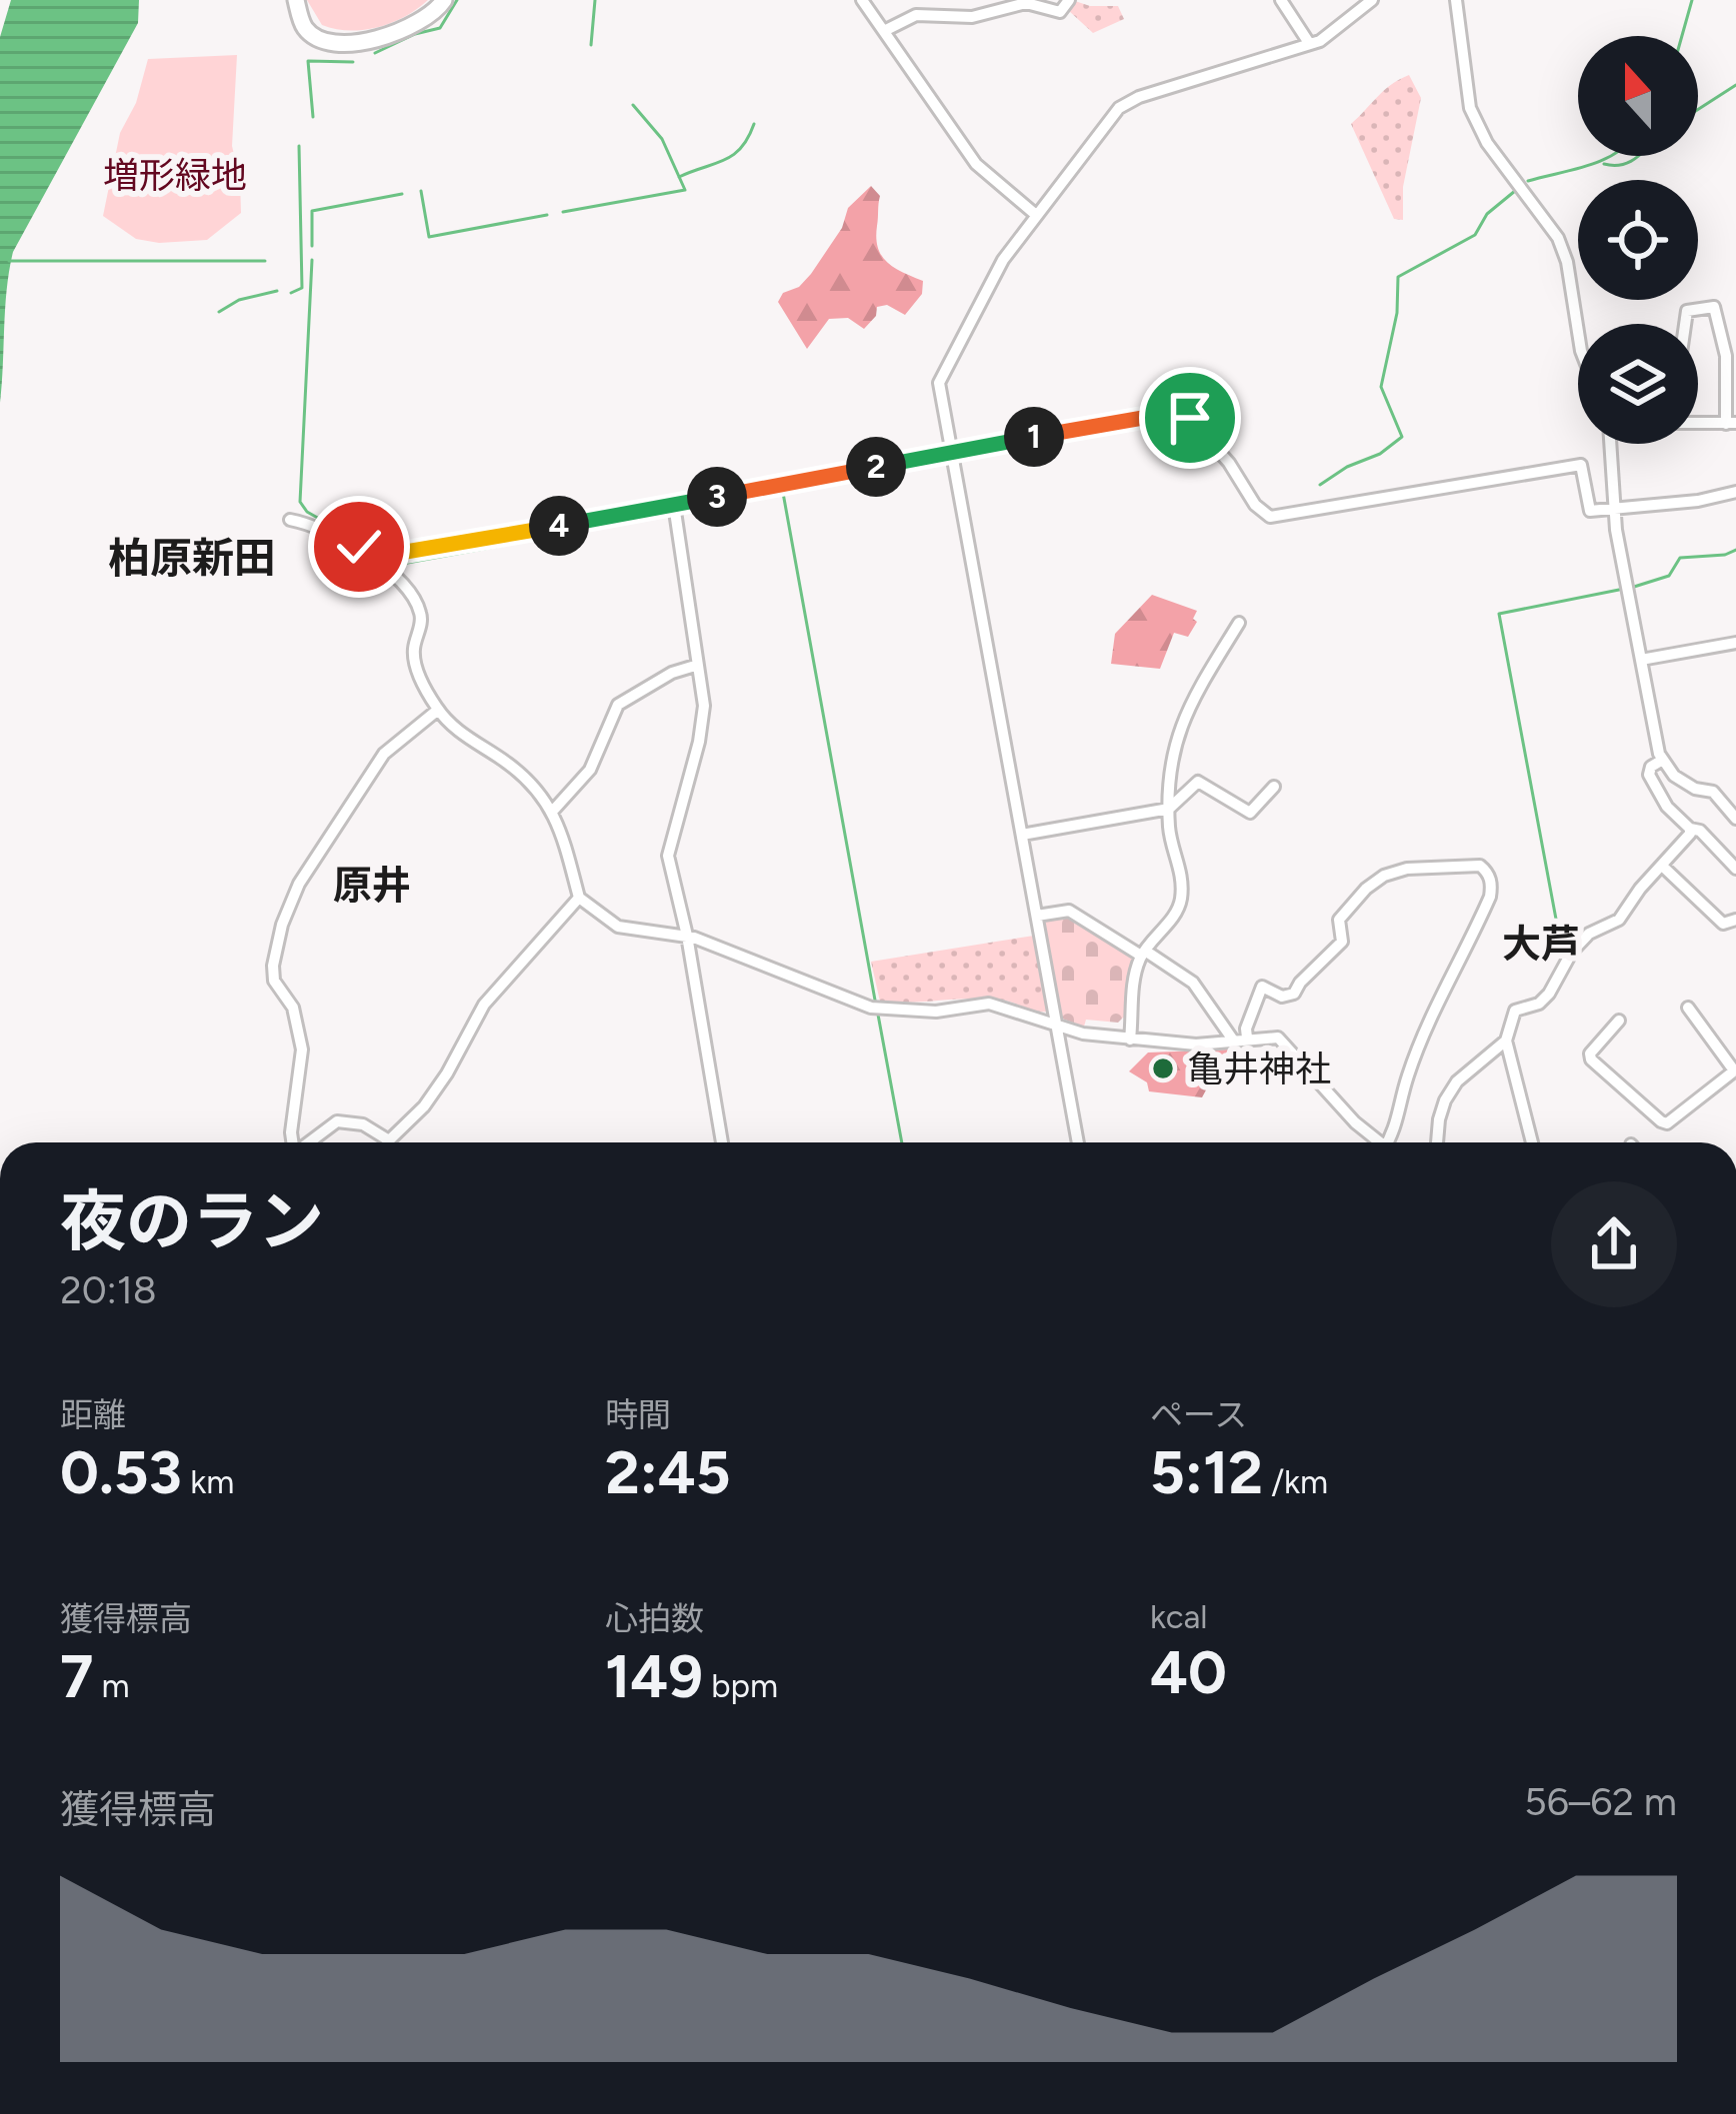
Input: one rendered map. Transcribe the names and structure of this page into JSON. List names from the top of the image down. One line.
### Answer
{"districts":["柏原新田","原井","大芦"],"parks":["増形緑地"],"places":["亀井神社"],"north":"top","page":{"pins":["1","2","3","4"],"heading":["夜のラン","20:18"],"stats":[["距離","0.53 km"],["時間","2:45"],["ペース","5:12 /km"],["獲得標高","7 m"],["心拍数","149 bpm"],["kcal","40"]],"chart":["獲得標高","56–62 m"]}}
